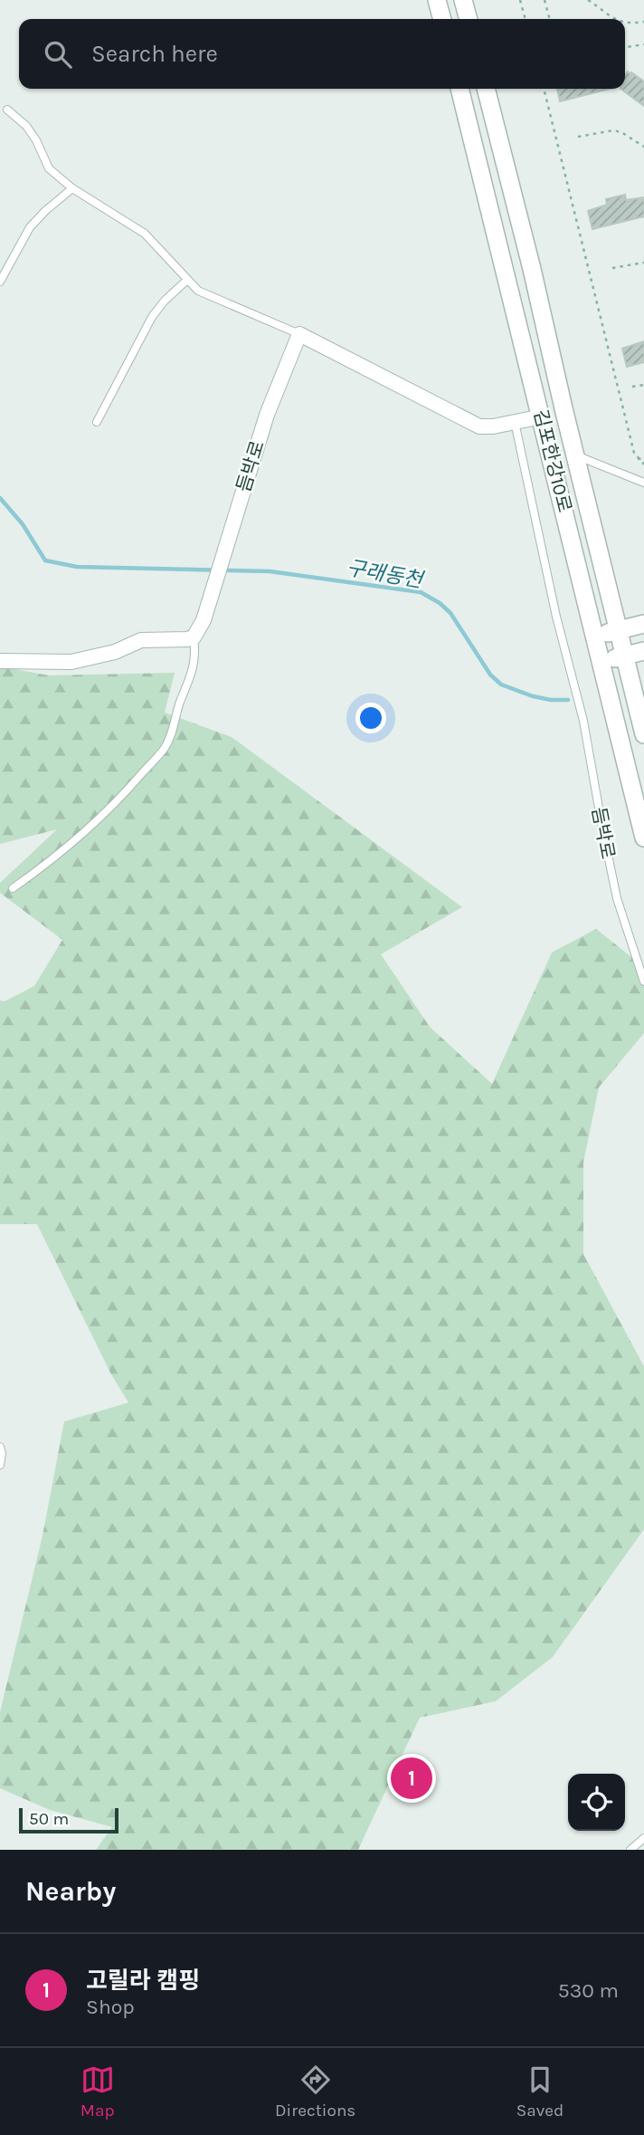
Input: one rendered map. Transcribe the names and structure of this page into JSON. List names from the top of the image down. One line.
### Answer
{"streets":{"street":["김포한강10로","듬박로"]},"water":["구래동천"],"scale_bar":"50 m","page":{"search":"Search here","pins":"1","scale":"50 m","heading":"Nearby","list":[{"mark":"1","name":"고릴라 캠핑","note":"Shop","value":"530 m"}],"nav":["Map","Directions","Saved"]}}
